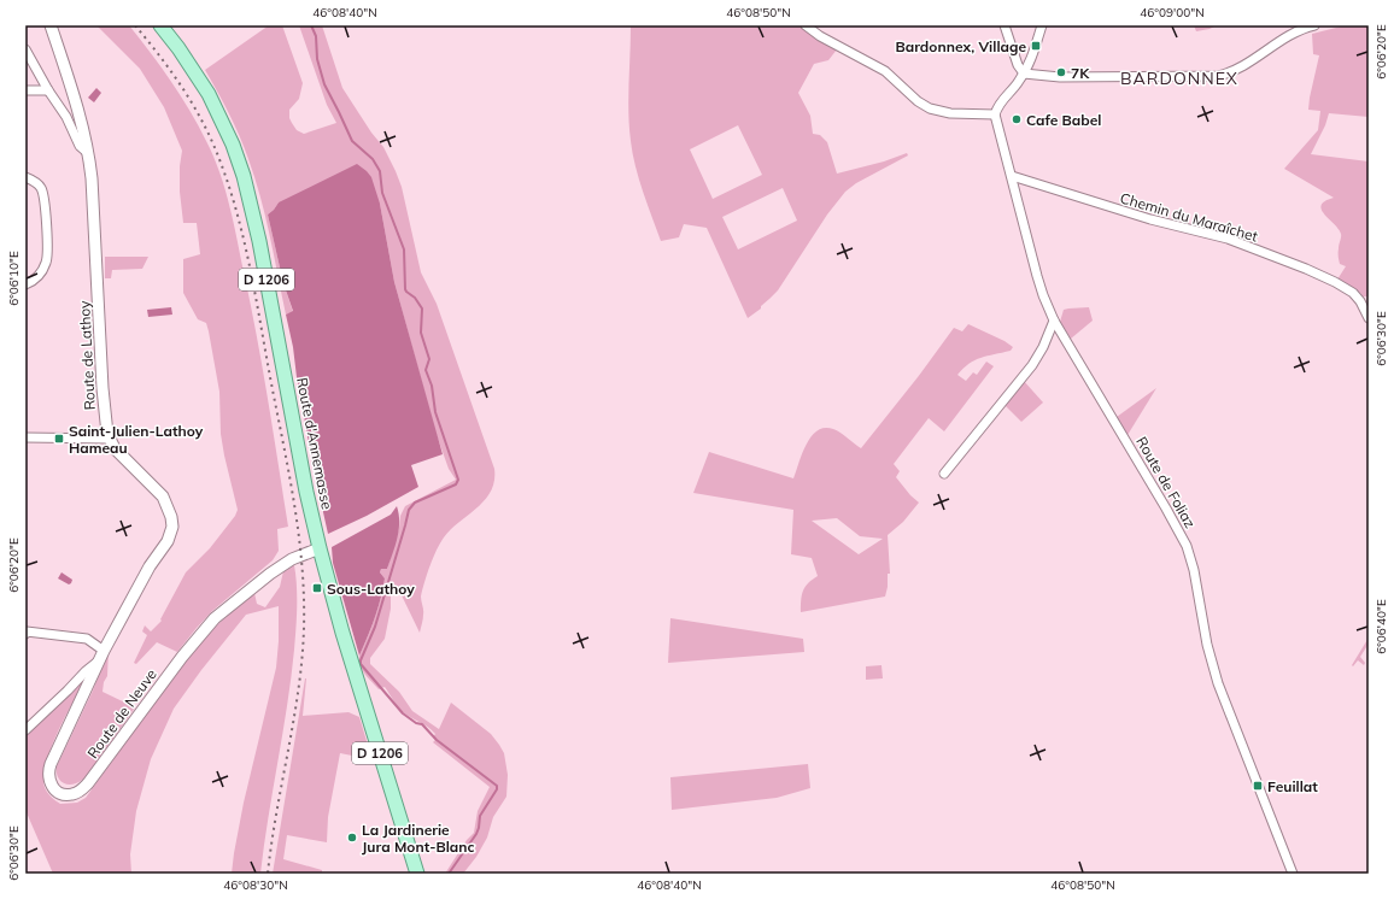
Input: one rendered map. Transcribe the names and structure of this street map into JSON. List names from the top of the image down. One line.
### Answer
{"streets":{"main road":["D 1206","Route d'Annemasse"],"street":["Chemin du Maraîchet","Route de Lathoy","Route de Foliaz","Route de Neuve"]},"crossings":[["Chemin du Maraîchet","Route de Foliaz"],["Route d'Annemasse","Route de Neuve"]],"districts":["BARDONNEX"],"places":{"transit":["Bardonnex, Village","Saint-Julien-Lathoy Hameau","Sous-Lathoy","Feuillat"],"other":["7K","Cafe Babel","La Jardinerie Jura Mont-Blanc"]},"coordinates":["46°08'40\"N","46°08'50\"N","46°09'00\"N","6°06'20\"E","6°06'10\"E","6°06'30\"E","6°06'40\"E","46°08'30\"N"]}
